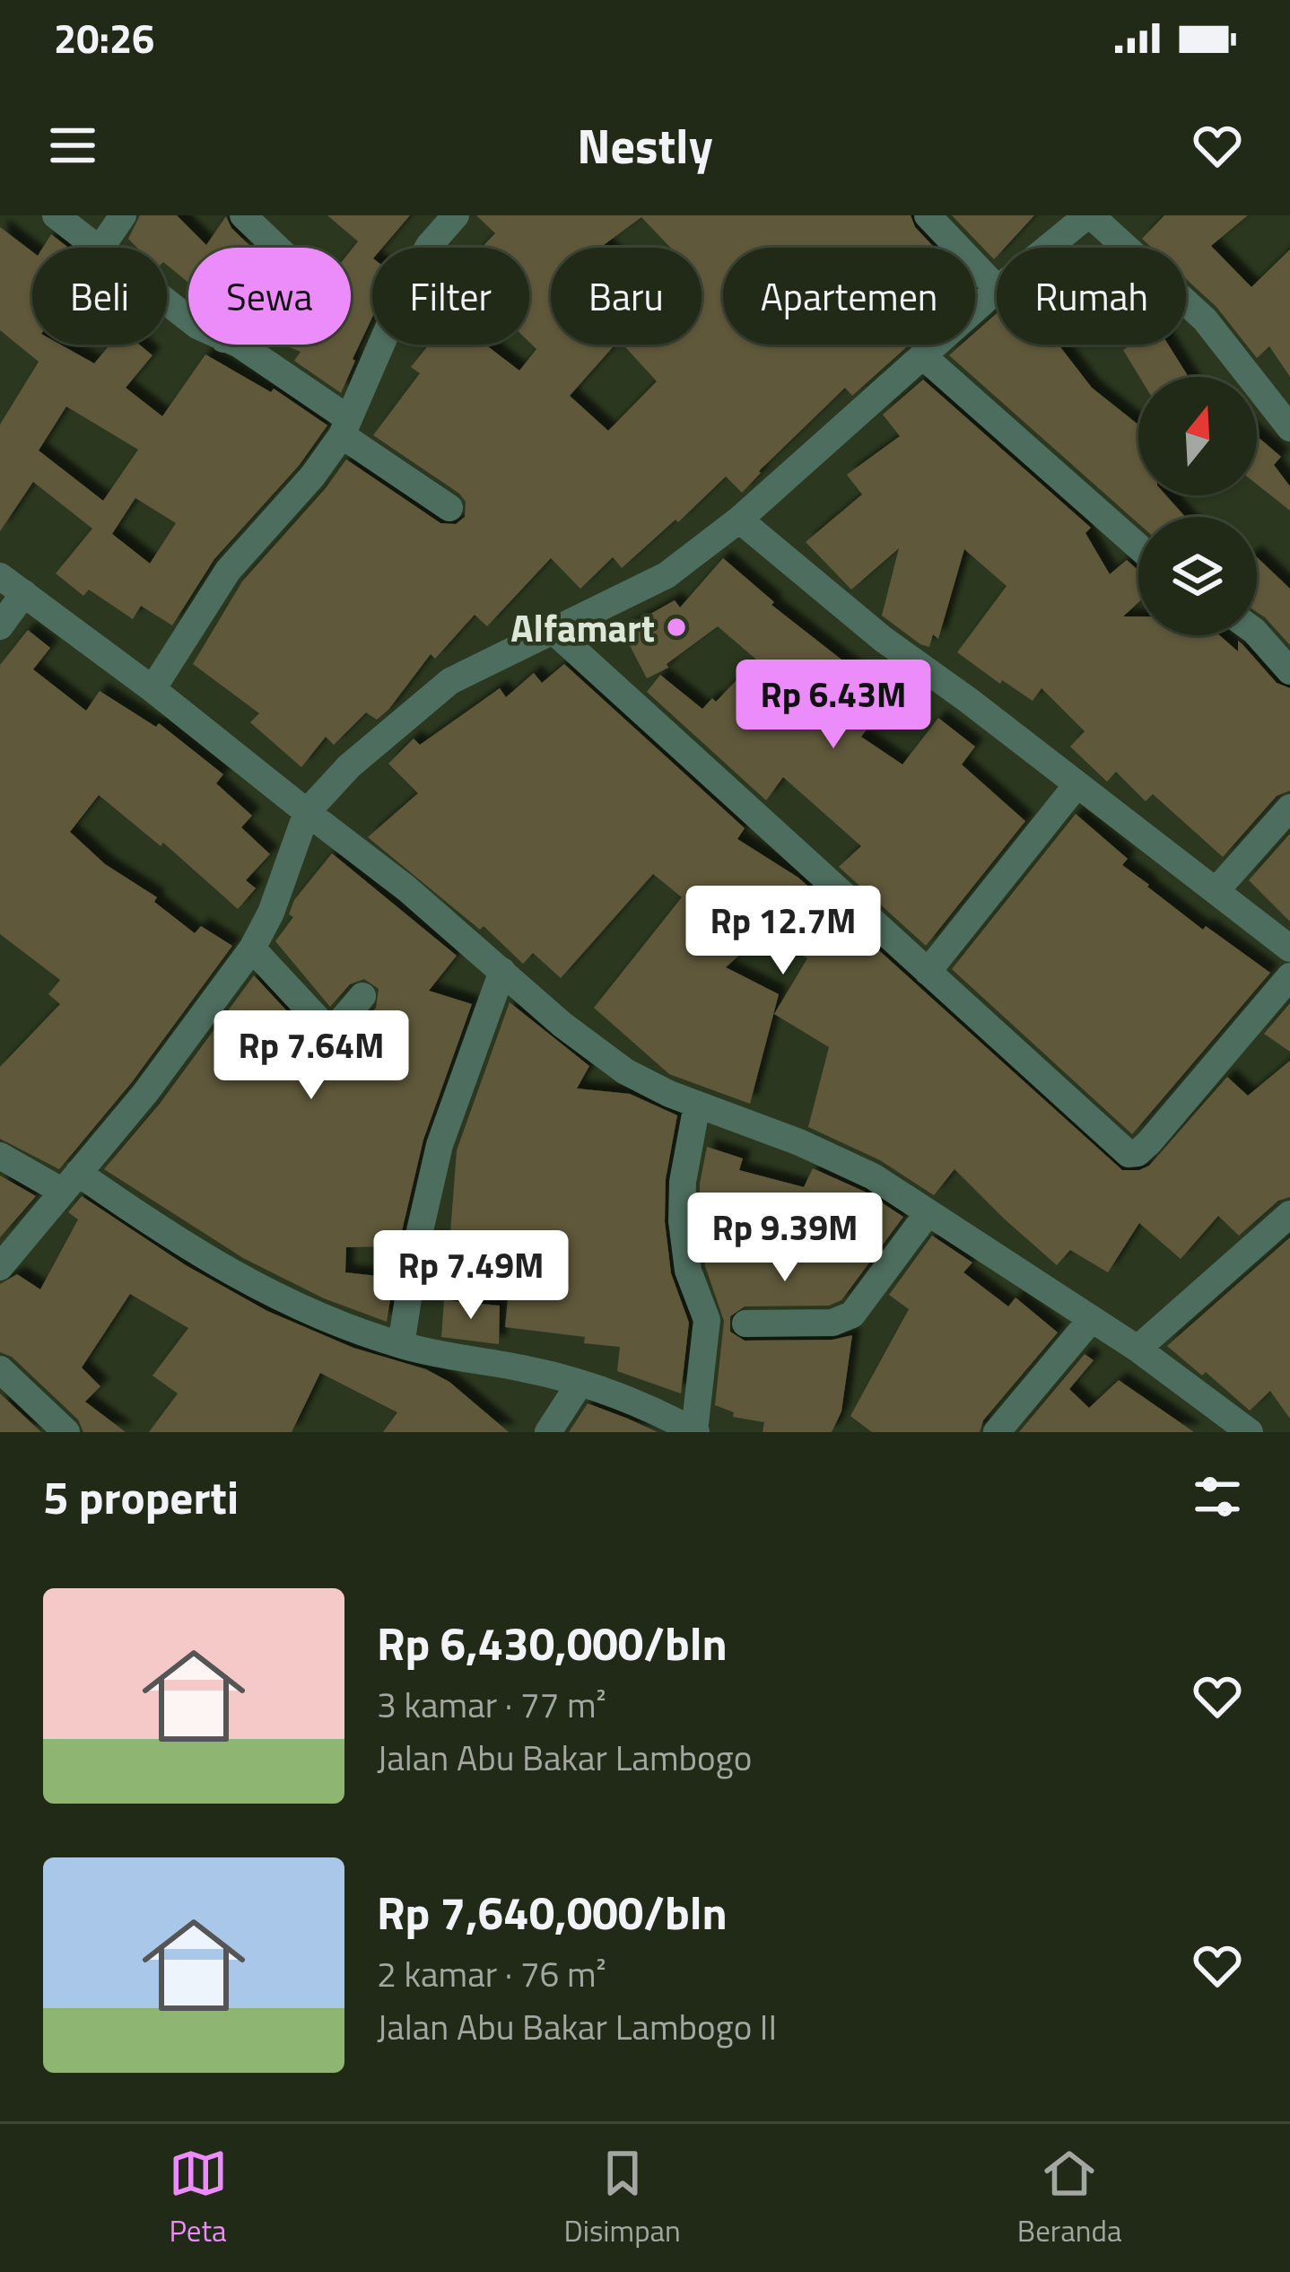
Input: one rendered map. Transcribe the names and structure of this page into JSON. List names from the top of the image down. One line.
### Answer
{"places":["Alfamart"],"north":"top","page":{"status":"20:26","header":"Nestly","chip":["Beli","Sewa","Filter","Baru","Apartemen","Rumah"],"price":["Rp 6.43M","Rp 12.7M","Rp 7.64M","Rp 9.39M","Rp 7.49M"],"heading":"5 properti","list":[{"name":"Rp 6,430,000/bln","note":"3 kamar · 77 m² · Jalan Abu Bakar Lambogo"},{"name":"Rp 7,640,000/bln","note":"2 kamar · 76 m² · Jalan Abu Bakar Lambogo II"}],"tabs":["Peta","Disimpan","Beranda"]}}
